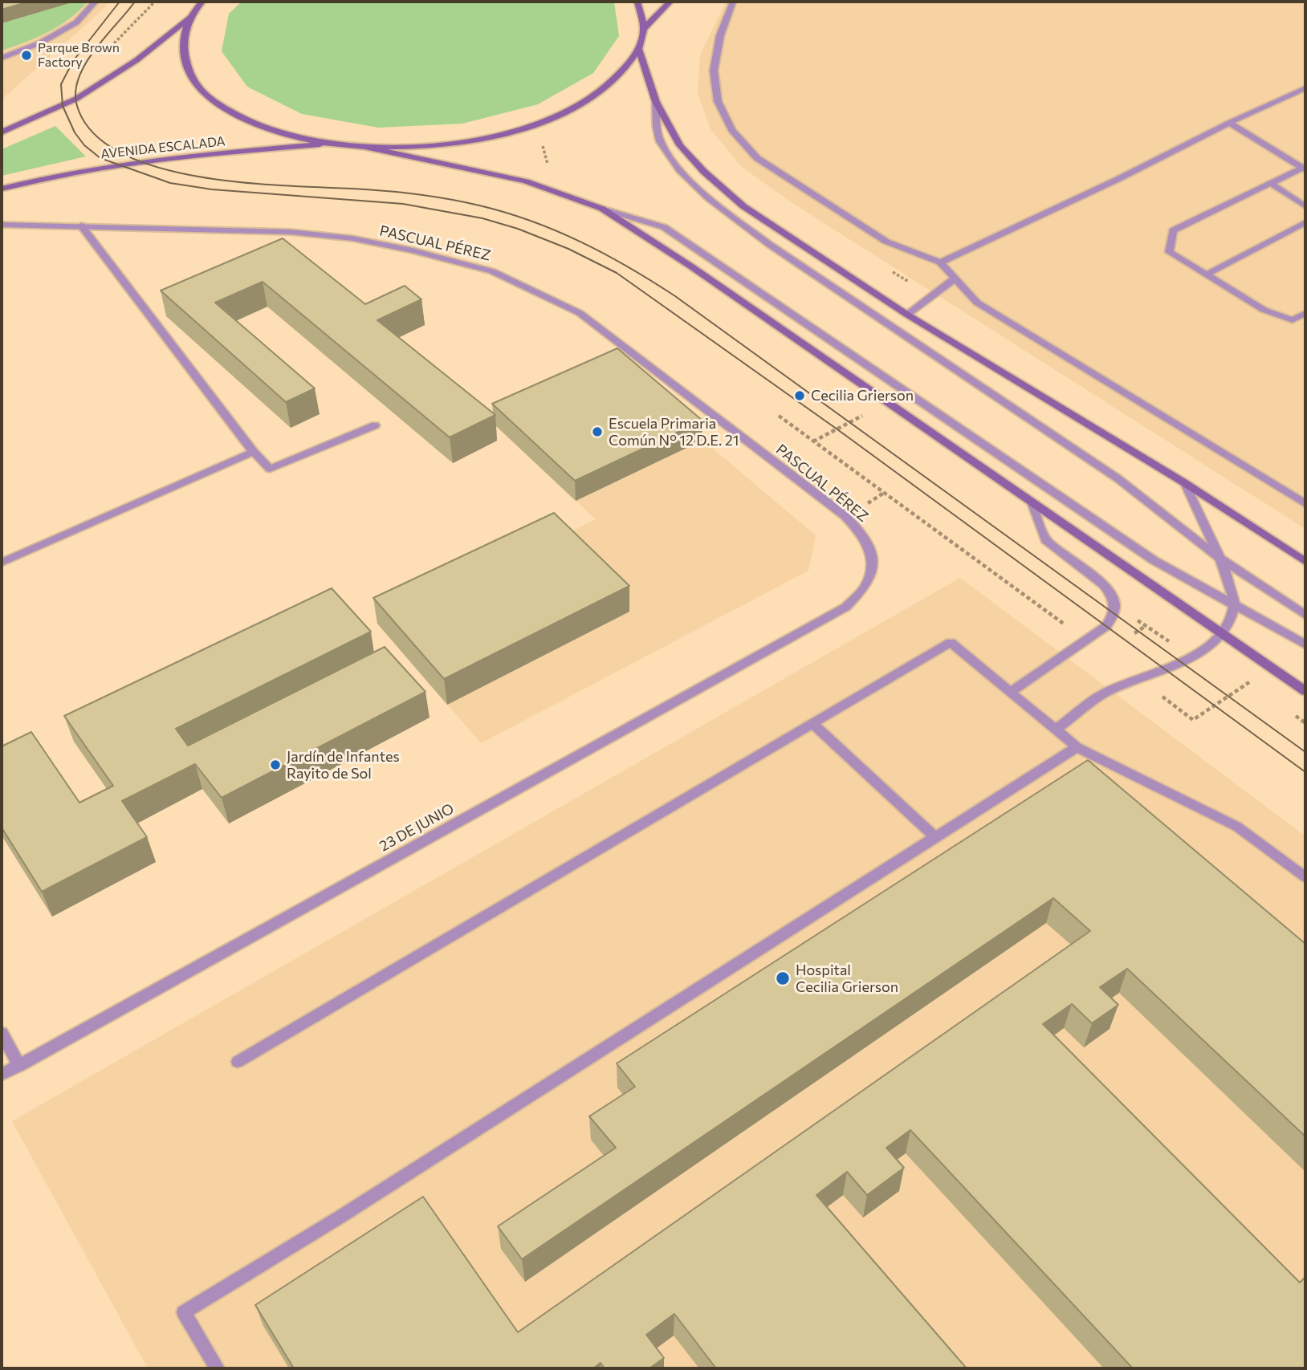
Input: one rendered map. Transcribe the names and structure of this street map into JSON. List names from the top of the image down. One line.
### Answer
{"streets":{"main road":["AVENIDA ESCALADA"],"street":["PASCUAL PÉREZ","23 DE JUNIO"]},"crossings":[["PASCUAL PÉREZ","23 DE JUNIO"]],"places":["Parque Brown Factory","Cecilia Grierson","Escuela Primaria Común N° 12 D.E. 21","Jardín de Infantes Rayito de Sol","Hospital Cecilia Grierson"]}
